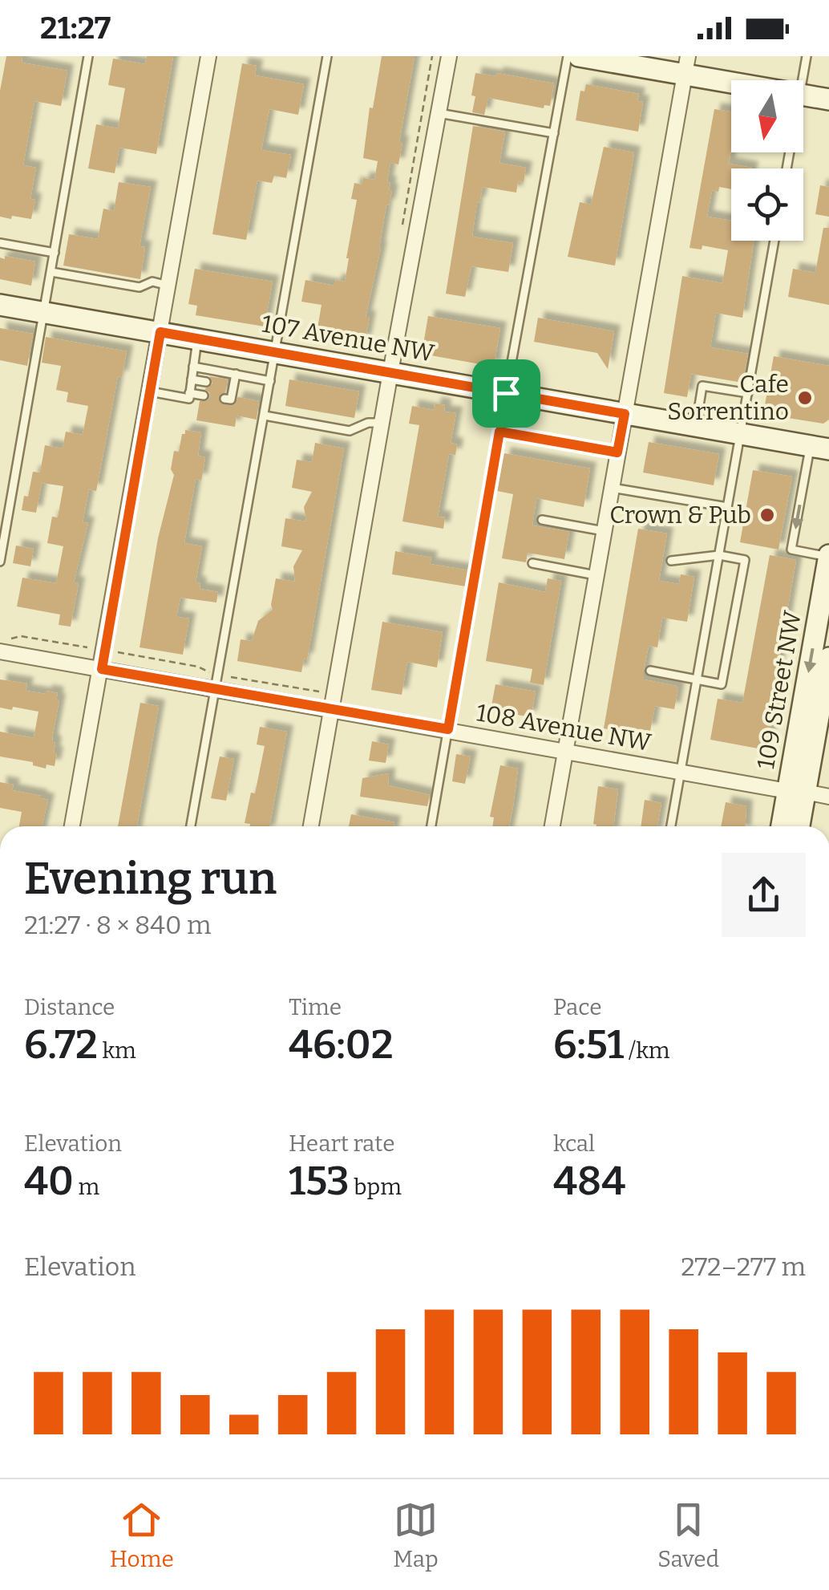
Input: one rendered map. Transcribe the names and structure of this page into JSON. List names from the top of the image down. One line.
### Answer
{"streets":{"main road":["107 Avenue NW","109 Street NW"],"street":["108 Avenue NW"]},"crossings":[["109 Street NW","108 Avenue NW"]],"places":["Cafe Sorrentino","Crown & Pub"],"north":"bottom","page":{"status":"21:27","heading":["Evening run","21:27 · 8 × 840 m"],"stats":[["Distance","6.72 km"],["Time","46:02"],["Pace","6:51 /km"],["Elevation","40 m"],["Heart rate","153 bpm"],["kcal","484"]],"chart":["Elevation","272–277 m"],"tabs":["Home","Map","Saved"]}}
